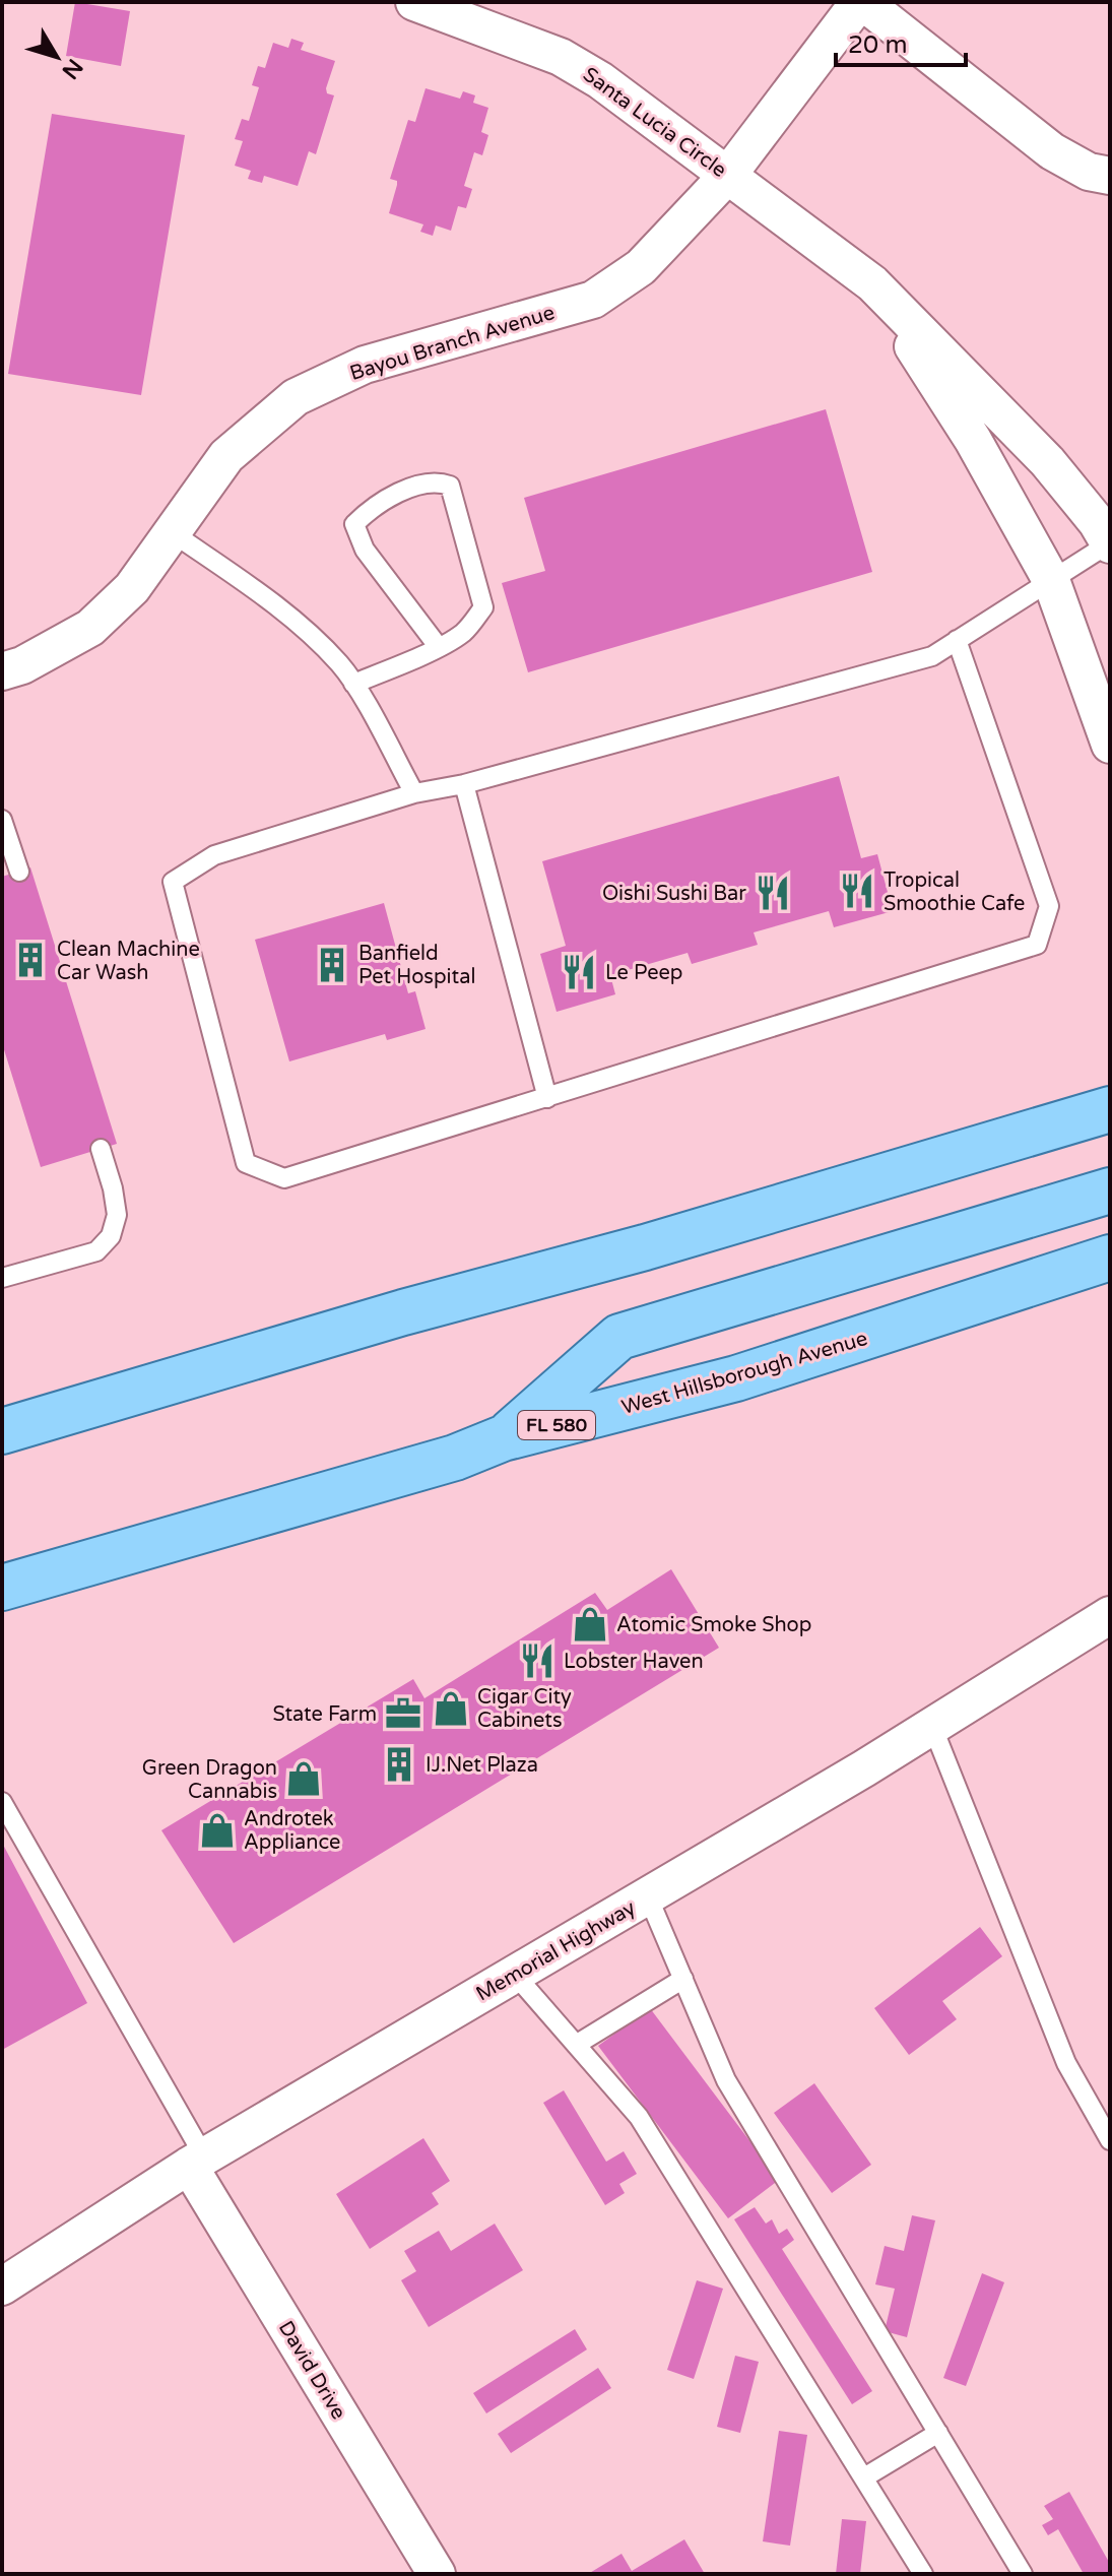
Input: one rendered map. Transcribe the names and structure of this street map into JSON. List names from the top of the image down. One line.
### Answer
{"streets":{"main road":["West Hillsborough Avenue","FL 580"],"street":["Santa Lucia Circle","Bayou Branch Avenue","Memorial Highway","David Drive"]},"crossings":[["Santa Lucia Circle","Bayou Branch Avenue"],["Memorial Highway","David Drive"]],"places":{"restaurant":["Tropical Smoothie Cafe","Oishi Sushi Bar","Le Peep","Lobster Haven"],"building":["Clean Machine Car Wash","Banfield Pet Hospital","IJ.Net Plaza"],"shop":["Atomic Smoke Shop","Cigar City Cabinets","Green Dragon Cannabis","Androtek Appliance"],"office":["State Farm"]},"scale_bar":"20 m","north":"bottom right"}
